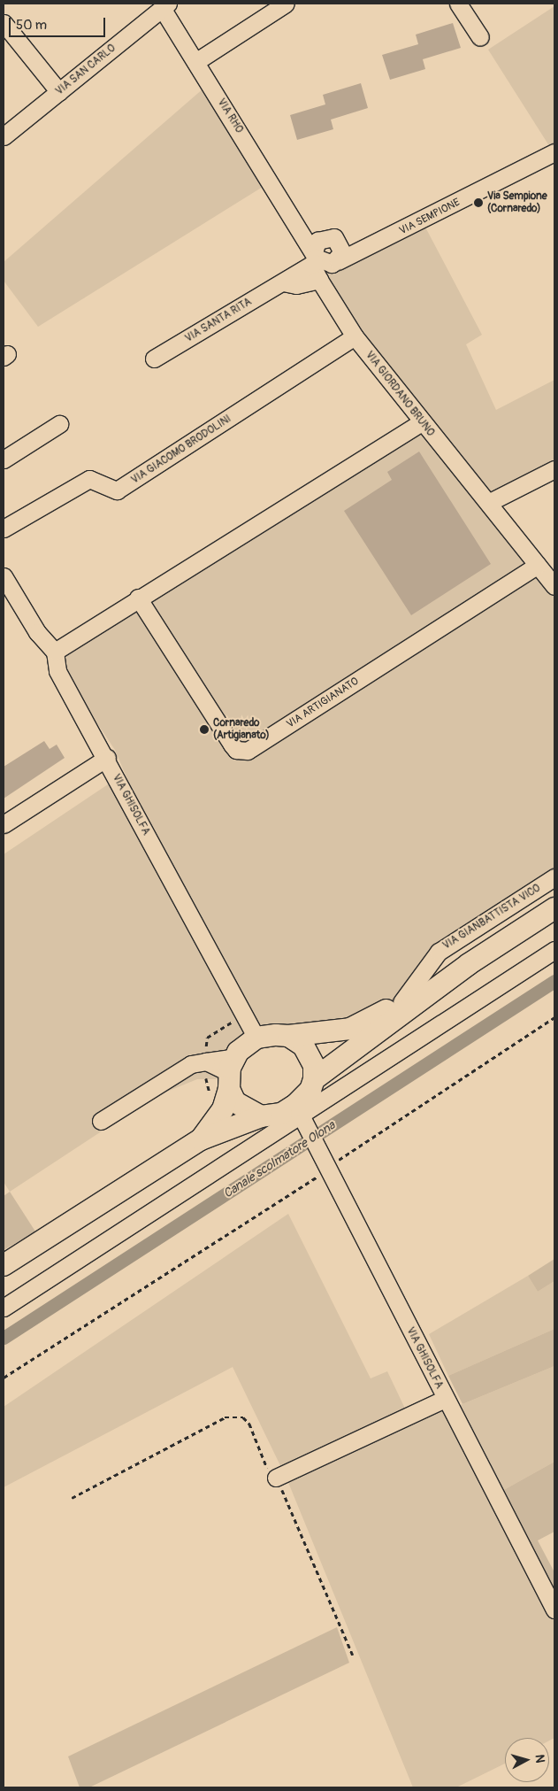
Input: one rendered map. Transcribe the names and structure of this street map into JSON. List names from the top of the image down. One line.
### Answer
{"streets":{"street":["VIA SAN CARLO","VIA RHO","VIA SEMPIONE","VIA SANTA RITA","VIA GIORDANO BRUNO","VIA GIACOMO BRODOLINI","VIA ARTIGIANATO","VIA GHISOLFA","VIA GIANBATTISTA VICO"]},"crossings":[["VIA SAN CARLO","VIA RHO"],["VIA RHO","VIA SEMPIONE"],["VIA RHO","VIA SANTA RITA"],["VIA RHO","VIA GIORDANO BRUNO"],["VIA SANTA RITA","VIA GIORDANO BRUNO"],["VIA GIORDANO BRUNO","VIA GIACOMO BRODOLINI"]],"water":["Canale scolmatore Olona"],"places":["Via Sempione (Cornaredo)","Cornaredo (Artigianato)"],"scale_bar":"50 m","north":"right"}
